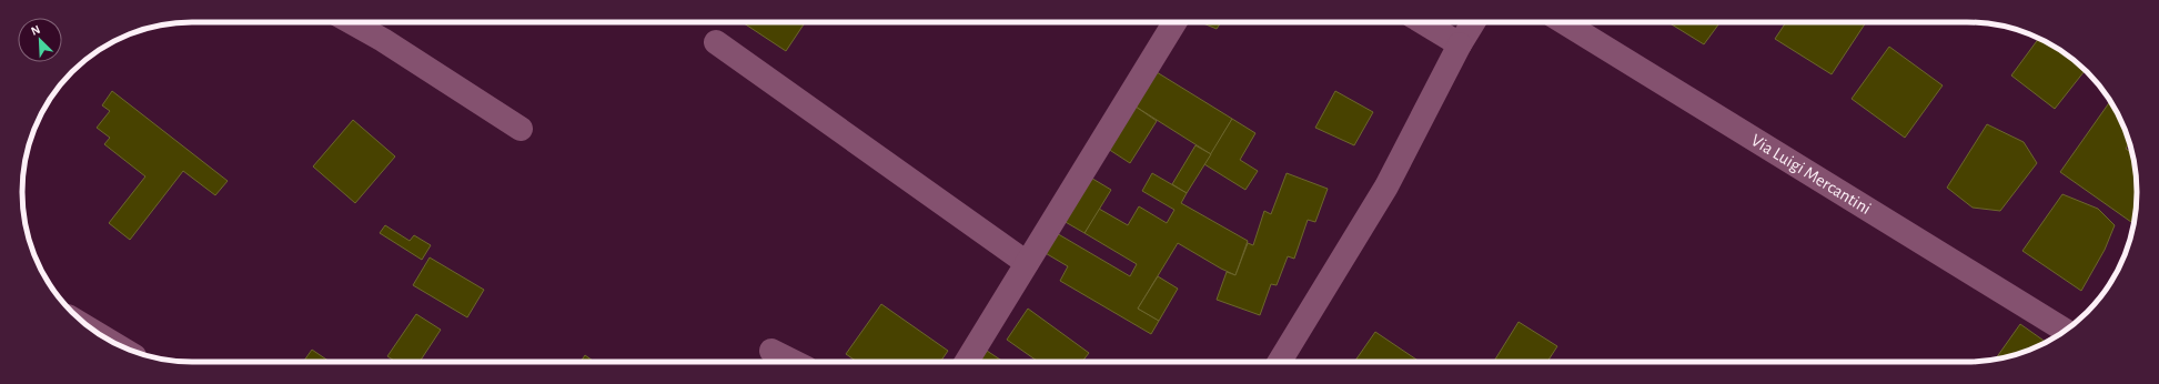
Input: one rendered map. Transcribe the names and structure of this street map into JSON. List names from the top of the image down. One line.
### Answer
{"streets":{"street":["Via Luigi Mercantini"]},"north":"top left"}
